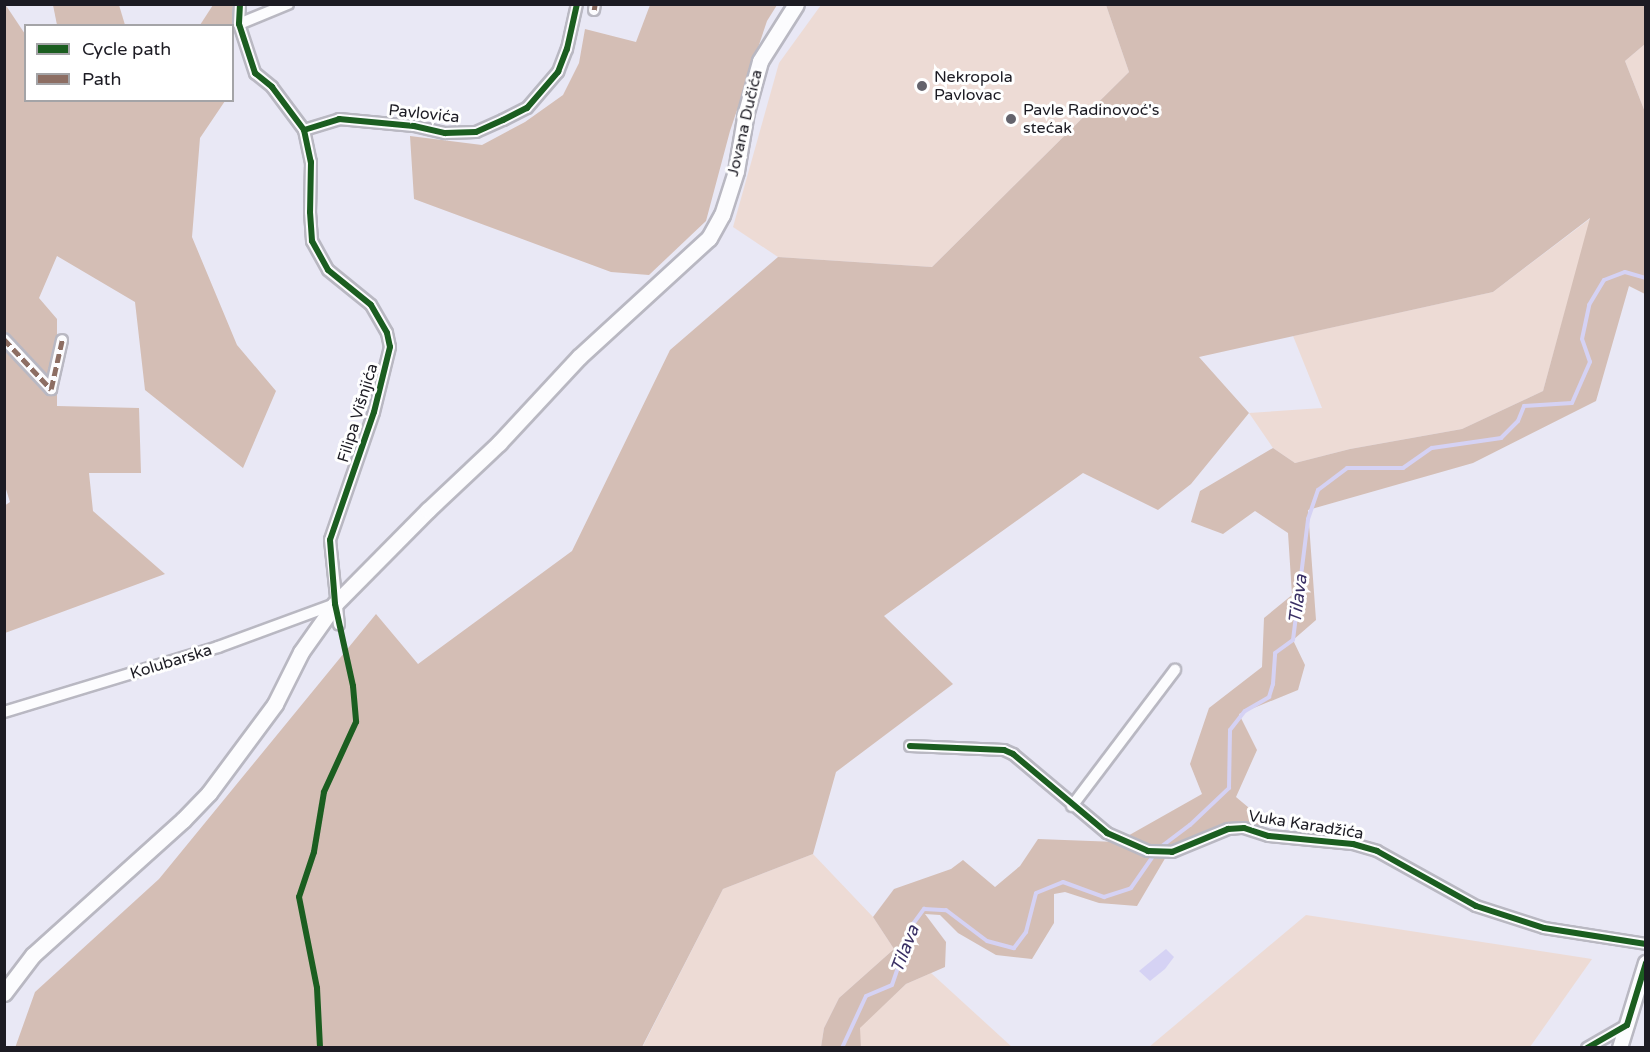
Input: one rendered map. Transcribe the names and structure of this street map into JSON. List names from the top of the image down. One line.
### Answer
{"streets":{"main road":["Jovana Dučića"],"street":["Pavlovića","Filipa Višnjića","Kolubarska","Vuka Karadžića"]},"crossings":[["Pavlovića","Filipa Višnjića"],["Jovana Dučića","Filipa Višnjića"],["Jovana Dučića","Kolubarska"],["Filipa Višnjića","Kolubarska"]],"water":["Tilava"],"places":["Nekropola Pavlovac","Pavle Radinovoć's stećak"],"legend":["Cycle path","Path"]}
